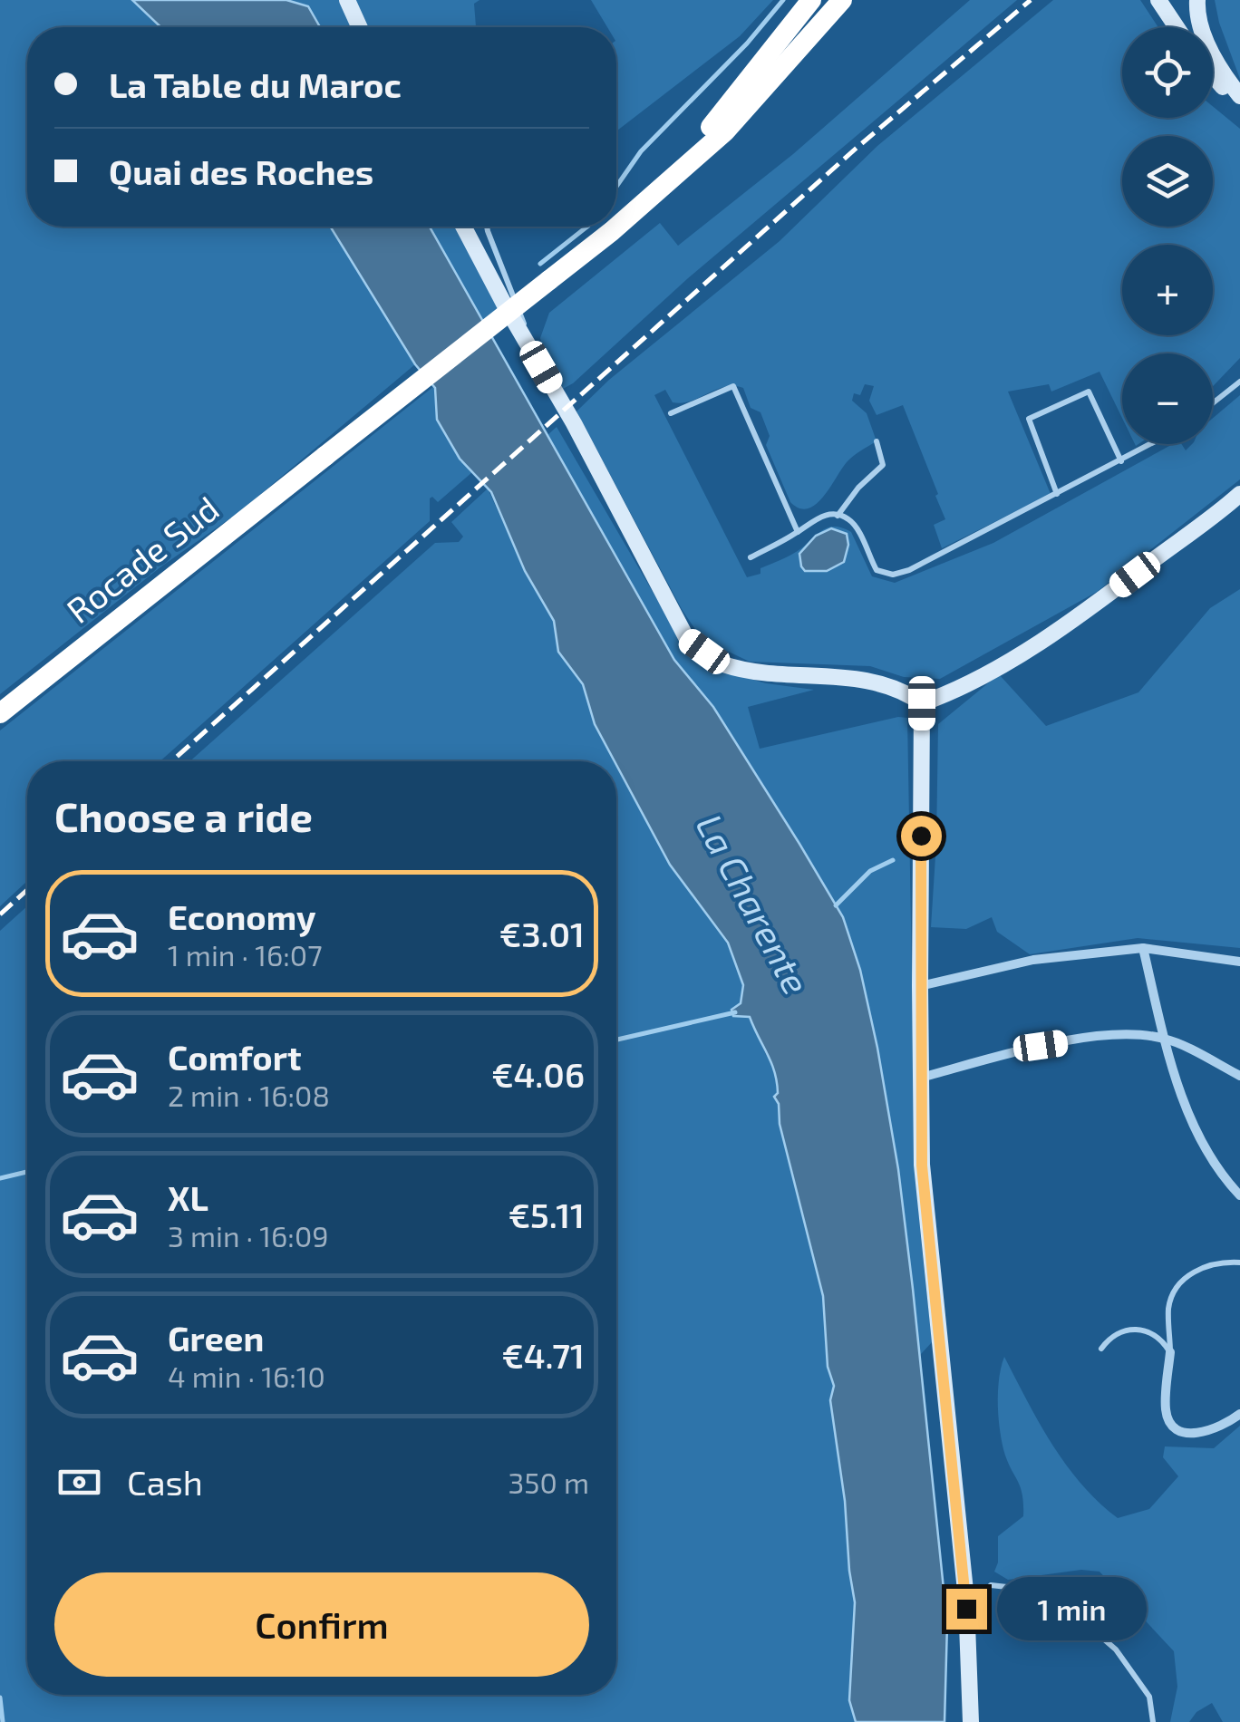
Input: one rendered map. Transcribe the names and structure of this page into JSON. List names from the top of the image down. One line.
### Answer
{"streets":{"highway":["Rocade Sud"]},"water":["La Charente"],"page":{"map_buttons":["+","−"],"banner":["La Table du Maroc","Quai des Roches"],"heading":"Choose a ride","list":[{"name":"Economy","note":"1 min · 16:07","value":"€3.01"},{"name":"Comfort","note":"2 min · 16:08","value":"€4.06"},{"name":"XL","note":"3 min · 16:09","value":"€5.11"},{"name":"Green","note":"4 min · 16:10","value":"€4.71"}],"pay":["Cash","350 m"],"buttons":"Confirm","bubble":"1 min"}}
